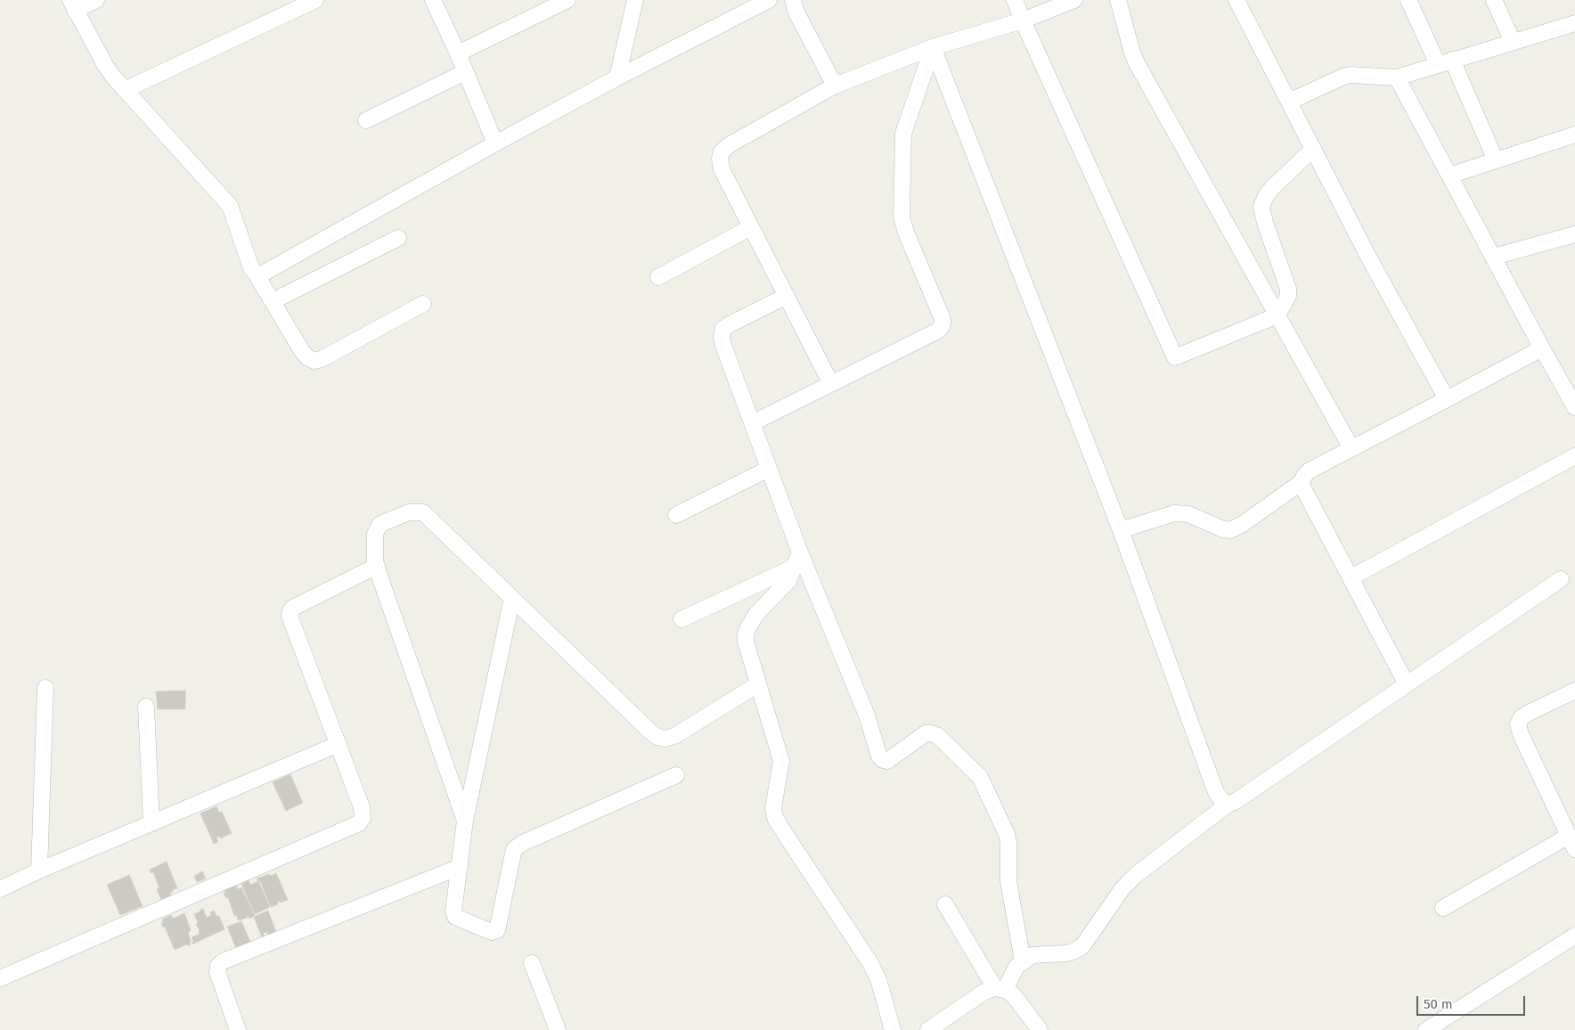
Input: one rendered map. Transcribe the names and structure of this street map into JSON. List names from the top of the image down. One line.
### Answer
{"scale_bar":"50 m"}
